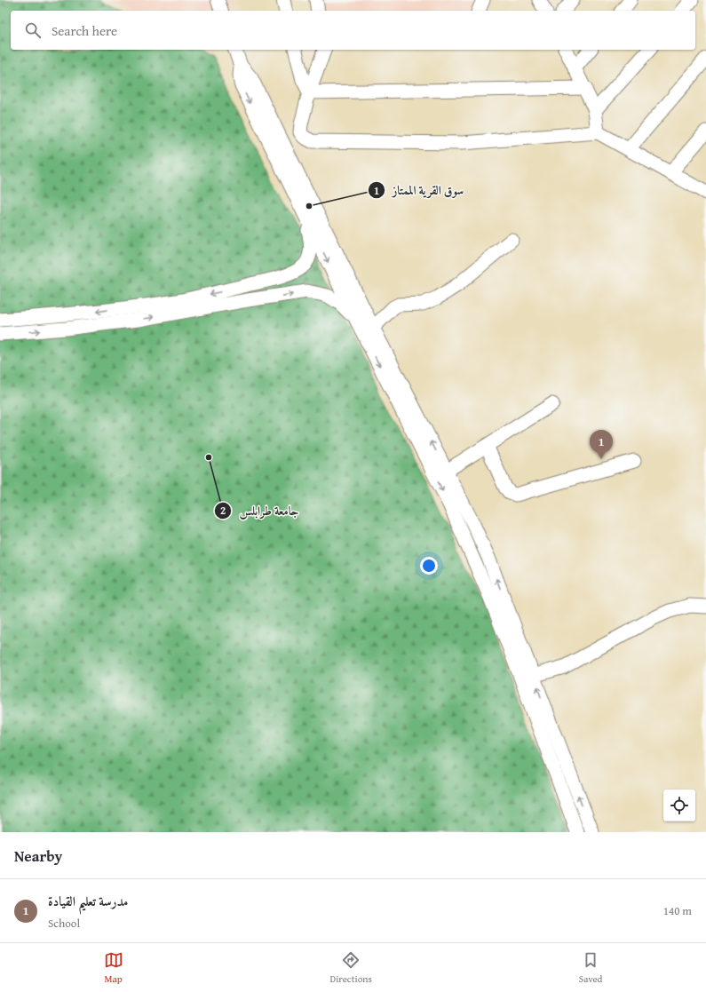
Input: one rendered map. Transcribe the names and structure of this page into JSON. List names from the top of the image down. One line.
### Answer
{"places":["سوق القرية الممتاز","جامعة طرابلس"],"page":{"search":"Search here","pins":"1","heading":"Nearby","list":[{"mark":"1","name":"مدرسة تعليم القيادة","note":"School","value":"140 m"}],"nav":["Map","Directions","Saved"]}}
